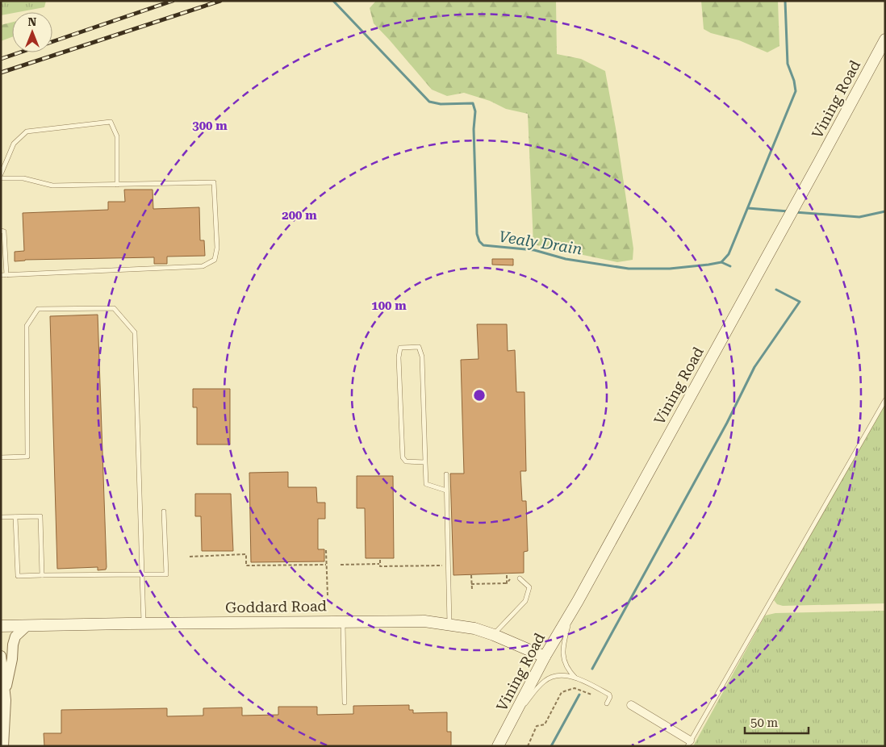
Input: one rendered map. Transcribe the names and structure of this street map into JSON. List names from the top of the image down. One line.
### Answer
{"streets":{"main road":["Vining Road","Goddard Road"]},"crossings":[["Vining Road","Goddard Road"]],"water":["Vealy Drain"],"scale_bar":"50 m","north":"top","rings":["300 m","200 m","100 m"]}
